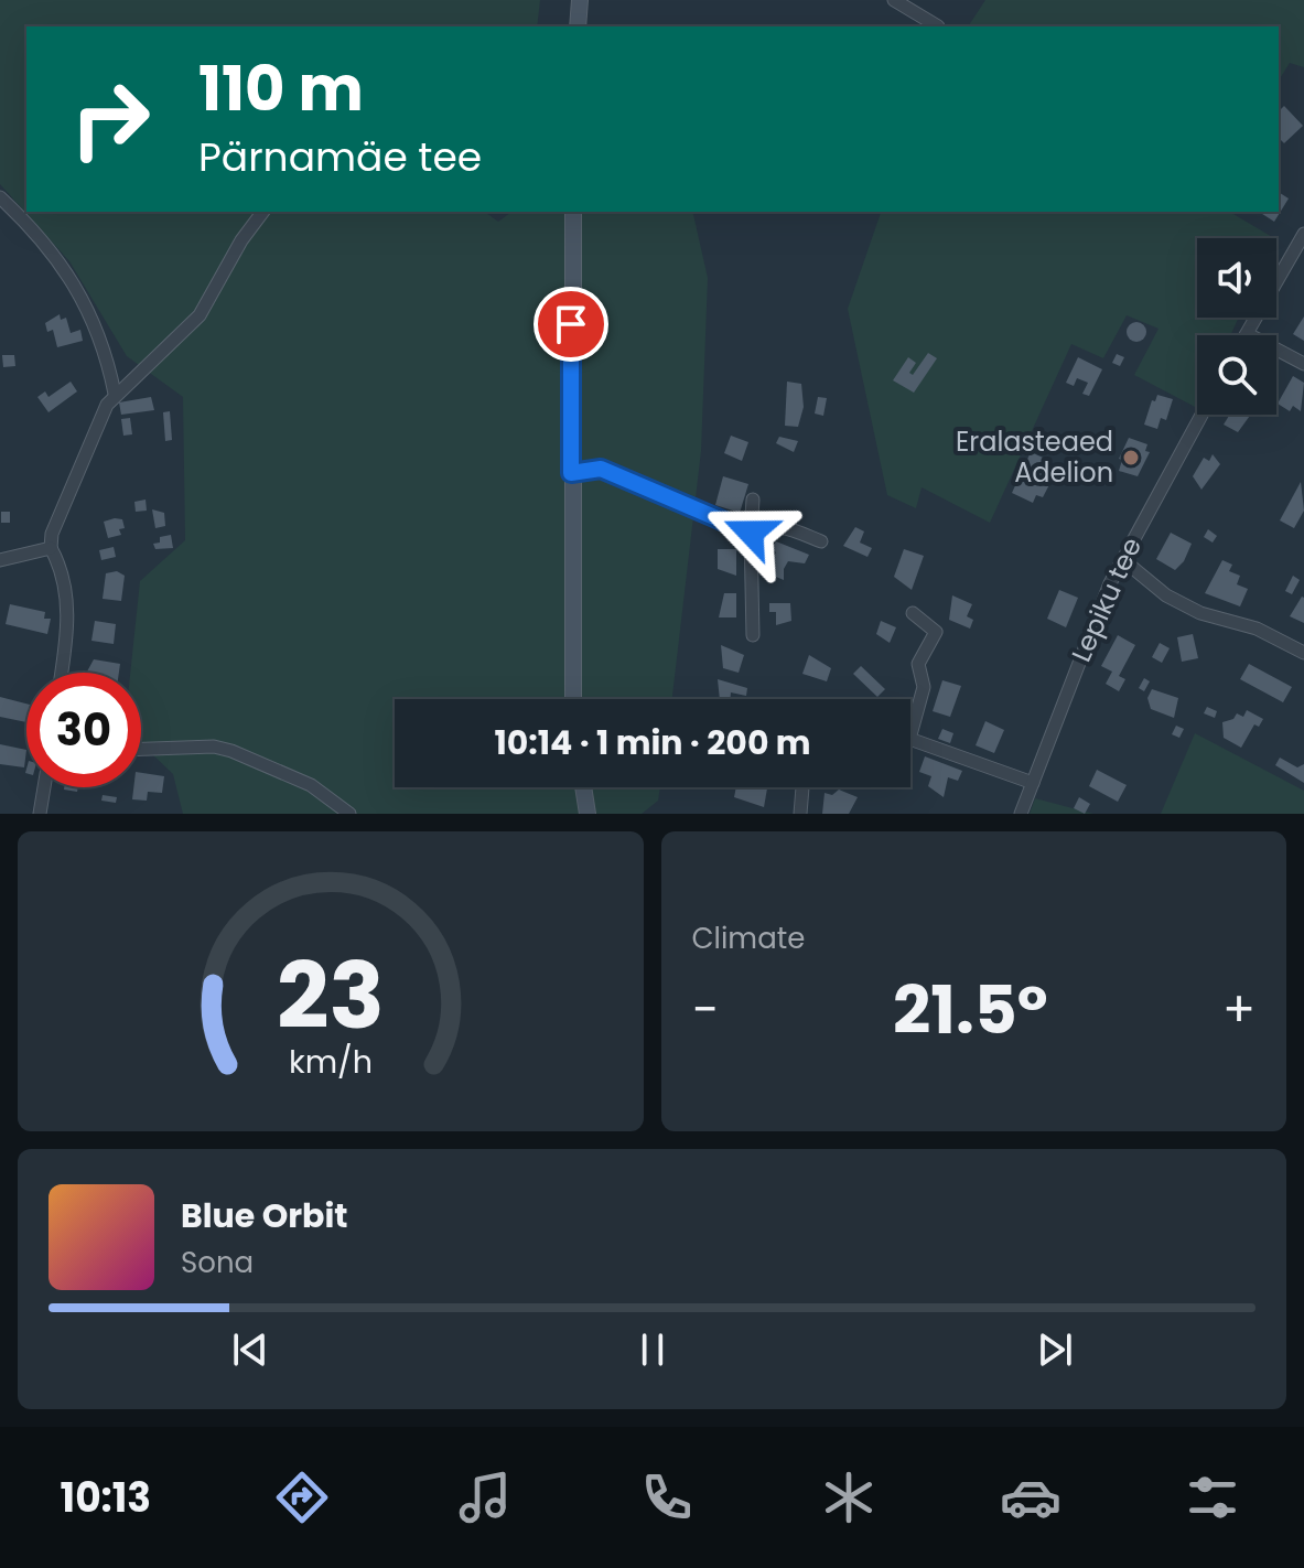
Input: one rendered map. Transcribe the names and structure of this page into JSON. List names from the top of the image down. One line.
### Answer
{"streets":{"street":["Lepiku tee"]},"places":["Eralasteaed Adelion"],"page":{"turn":["110 m","Pärnamäe tee"],"limit":"30","trip":"10:14 · 1 min · 200 m","tile":"Climate","heat":["−","21.5°","+"],"song":["Blue Orbit","Sona"],"tabs":"10:13","gauge":["23","km/h"]}}
